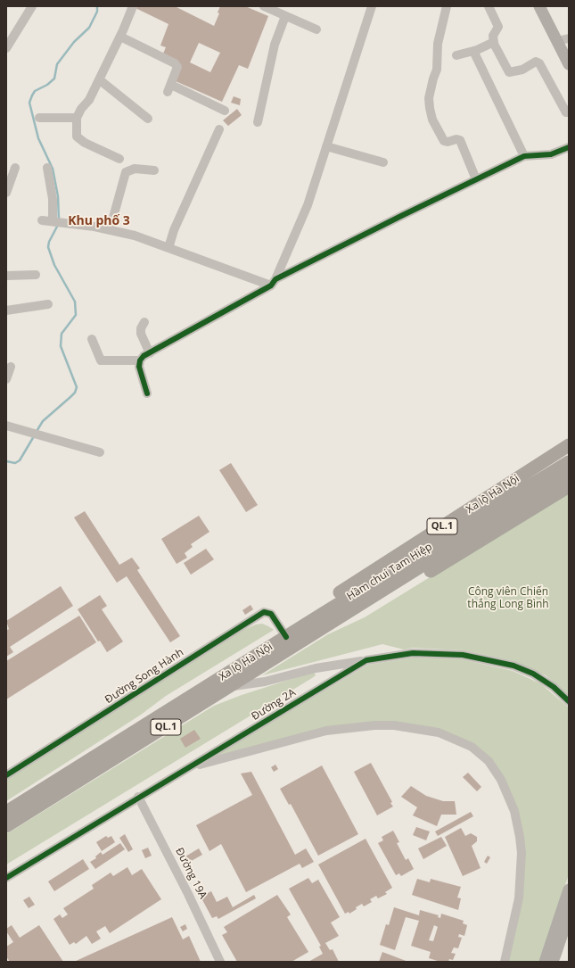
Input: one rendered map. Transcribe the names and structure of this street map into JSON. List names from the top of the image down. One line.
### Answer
{"streets":{"highway":["Xa lộ Hà Nội","QL.1","Hầm chui Tam Hiệp"],"street":["Đường Song Hành","Đường 2A","Đường 19A"]},"crossings":[["Xa lộ Hà Nội","Hầm chui Tam Hiệp"],["Xa lộ Hà Nội","Đường Song Hành"],["Đường 2A","Đường 19A"]],"districts":["Khu phố 3"],"parks":["Công viên Chiến thắng Long Bình"]}
